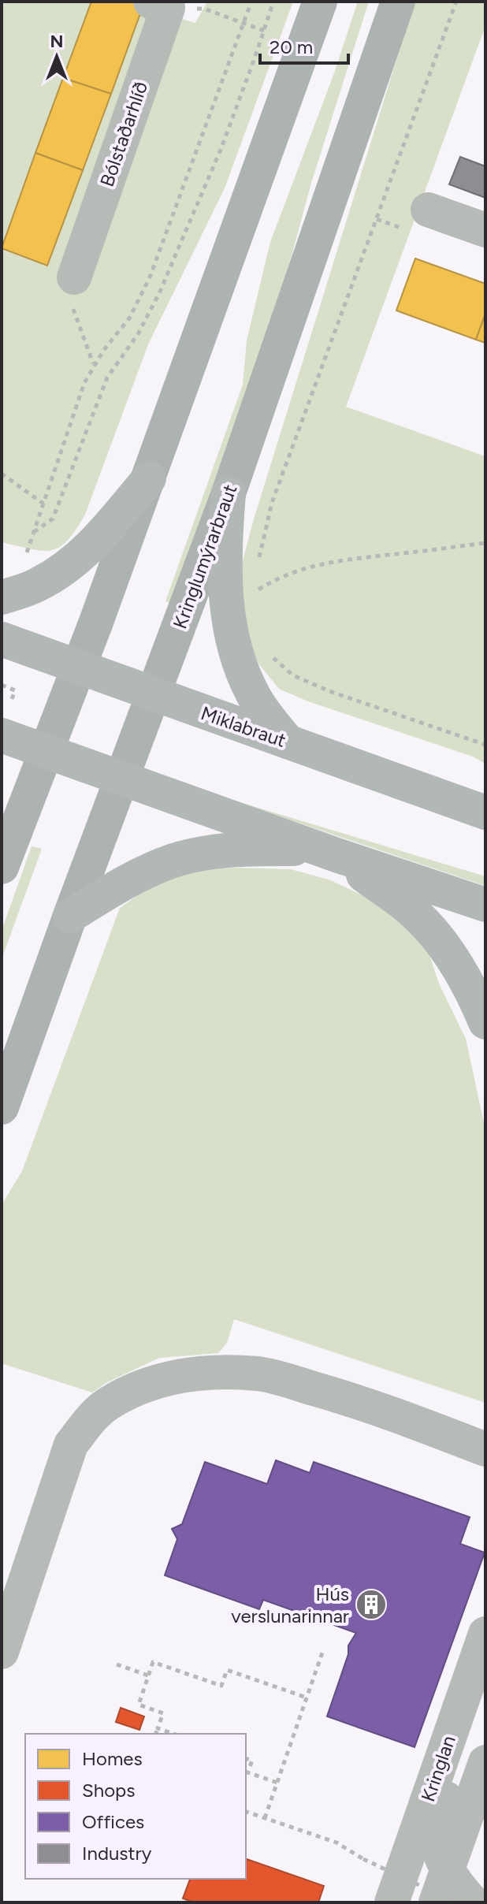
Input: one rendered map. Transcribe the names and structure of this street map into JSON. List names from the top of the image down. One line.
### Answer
{"streets":{"highway":["Miklabraut"],"main road":["Kringlumýrarbraut"],"street":["Bólstaðarhlíð","Kringlan"]},"crossings":[["Kringlumýrarbraut","Miklabraut"]],"places":{"building":["Hús verslunarinnar"]},"legend":["Homes","Shops","Offices","Industry"],"scale_bar":"20 m","north":"top"}
